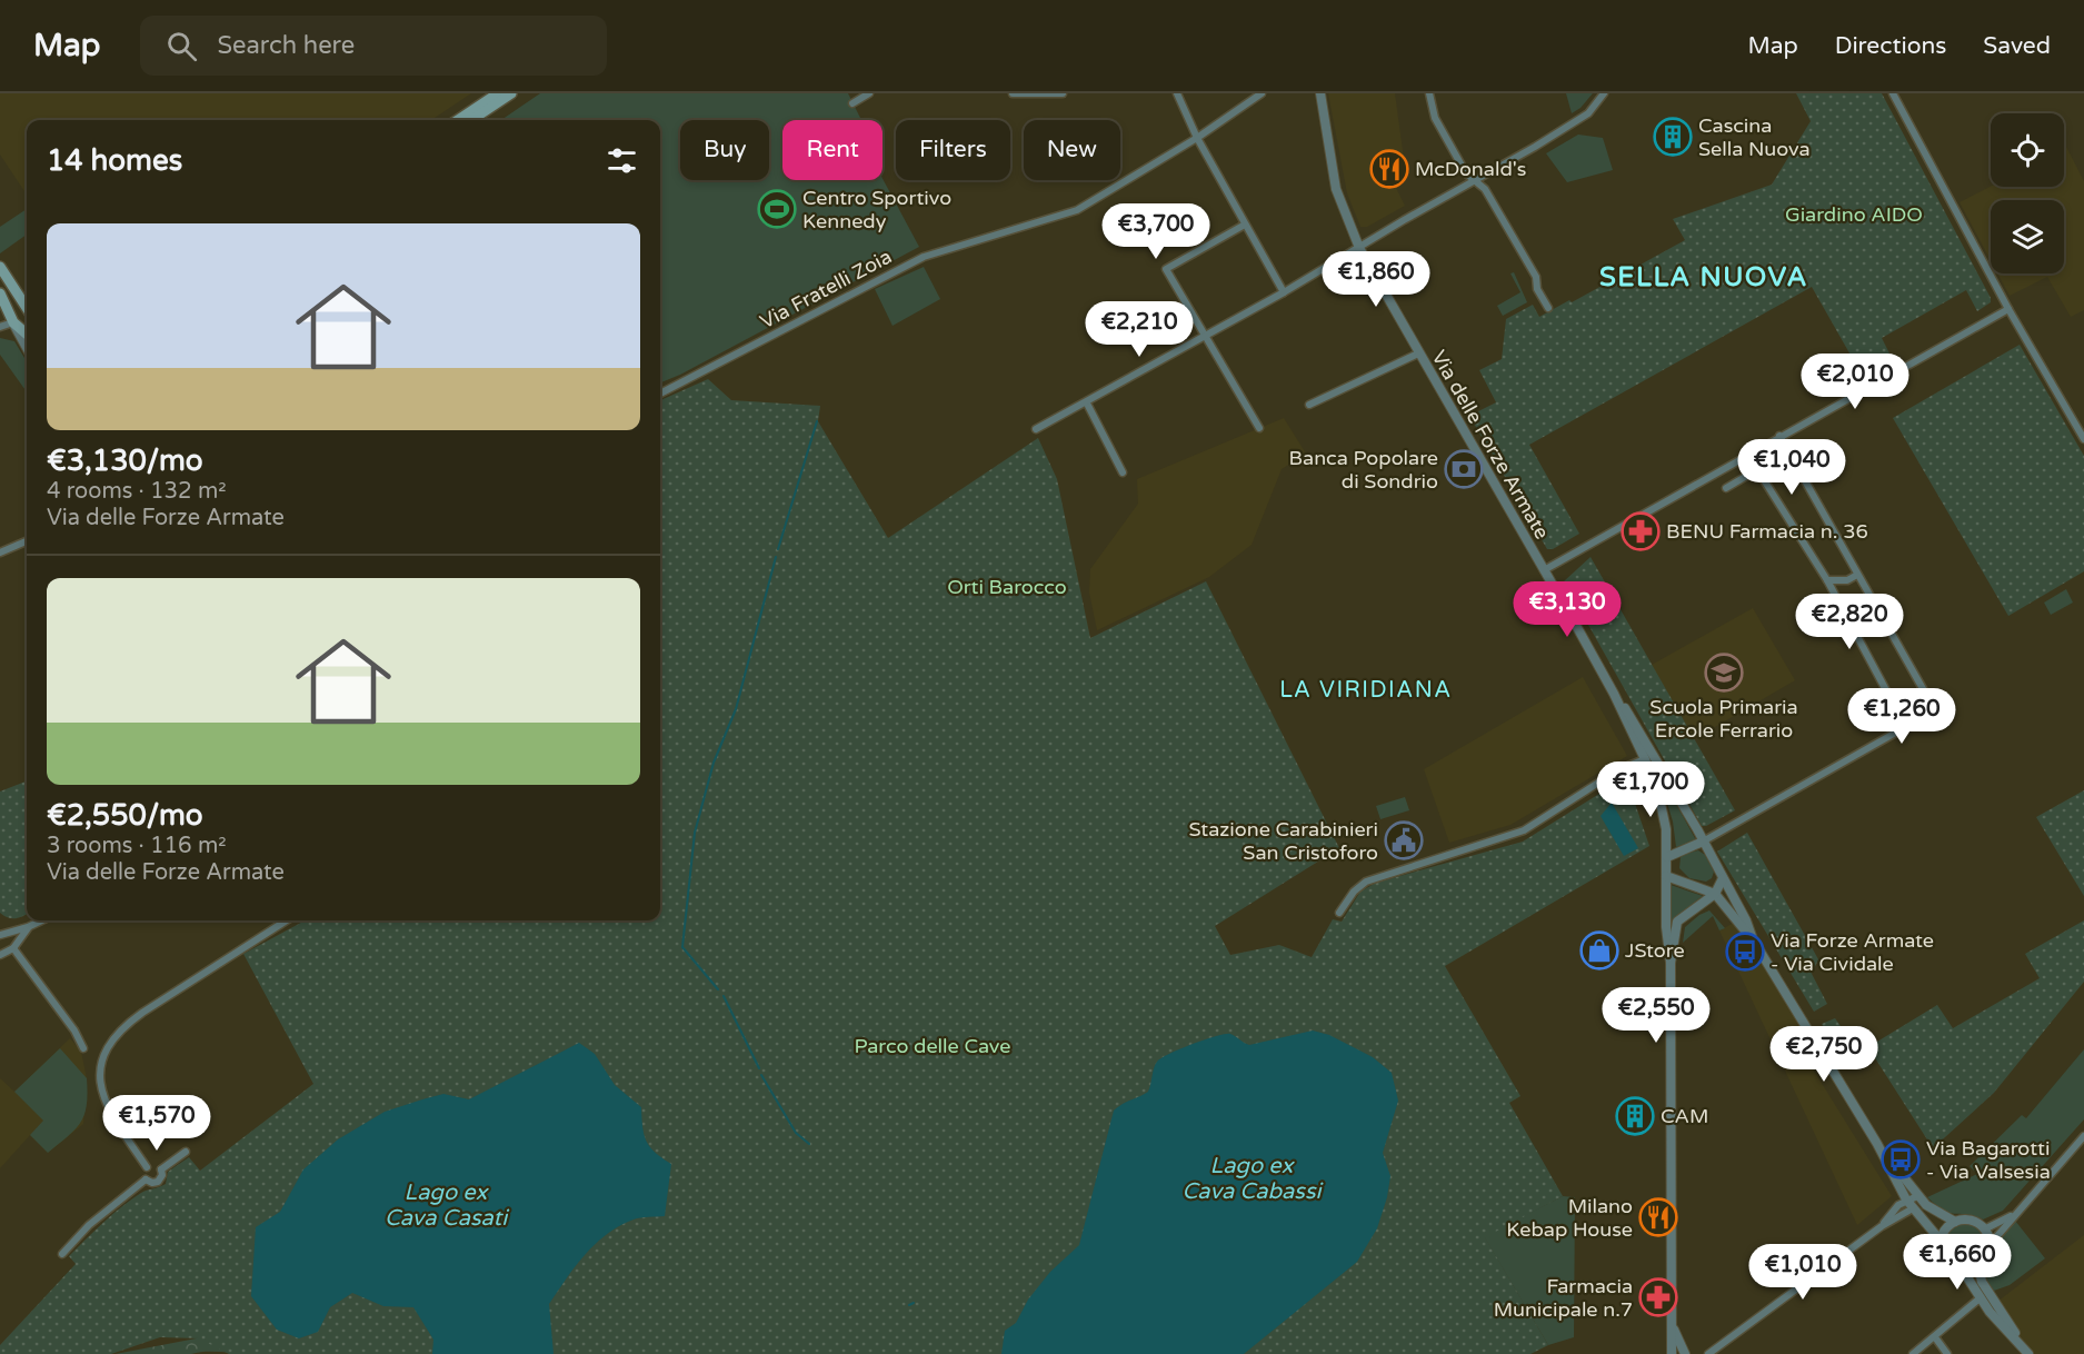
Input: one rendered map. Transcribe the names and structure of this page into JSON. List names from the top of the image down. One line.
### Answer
{"streets":{"street":["Via Fratelli Zoia","Via delle Forze Armate"]},"districts":["SELLA NUOVA","LA VIRIDIANA"],"water":["Lago ex Cava Cabassi","Lago ex Cava Casati"],"parks":["Giardino AIDO","Orti Barocco","Parco delle Cave"],"places":{"building":["Cascina Sella Nuova","CAM"],"restaurant":["McDonald's","Milano Kebap House"],"sports":["Centro Sportivo Kennedy"],"bank":["Banca Popolare di Sondrio"],"pharmacy":["BENU Farmacia n. 36","Farmacia Municipale n.7"],"school or university":["Scuola Primaria Ercole Ferrario"],"public building":["Stazione Carabinieri San Cristoforo"],"shop":["JStore"],"bus stop":["Via Forze Armate - Via Cividale","Via Bagarotti - Via Valsesia"]},"page":{"header":"Map","search":"Search here","nav":["Map","Directions","Saved"],"chip":["Buy","Rent","Filters","New"],"heading":"14 homes","list":[{"name":"€3,130/mo","note":"4 rooms · 132 m² · Via delle Forze Armate"},{"name":"€2,550/mo","note":"3 rooms · 116 m² · Via delle Forze Armate"}],"price":["€3,700","€1,860","€2,210","€2,010","€1,040","€3,130","€2,820","€1,260","€1,700","€2,550","€2,750","€1,570","€1,660","€1,010"]}}
